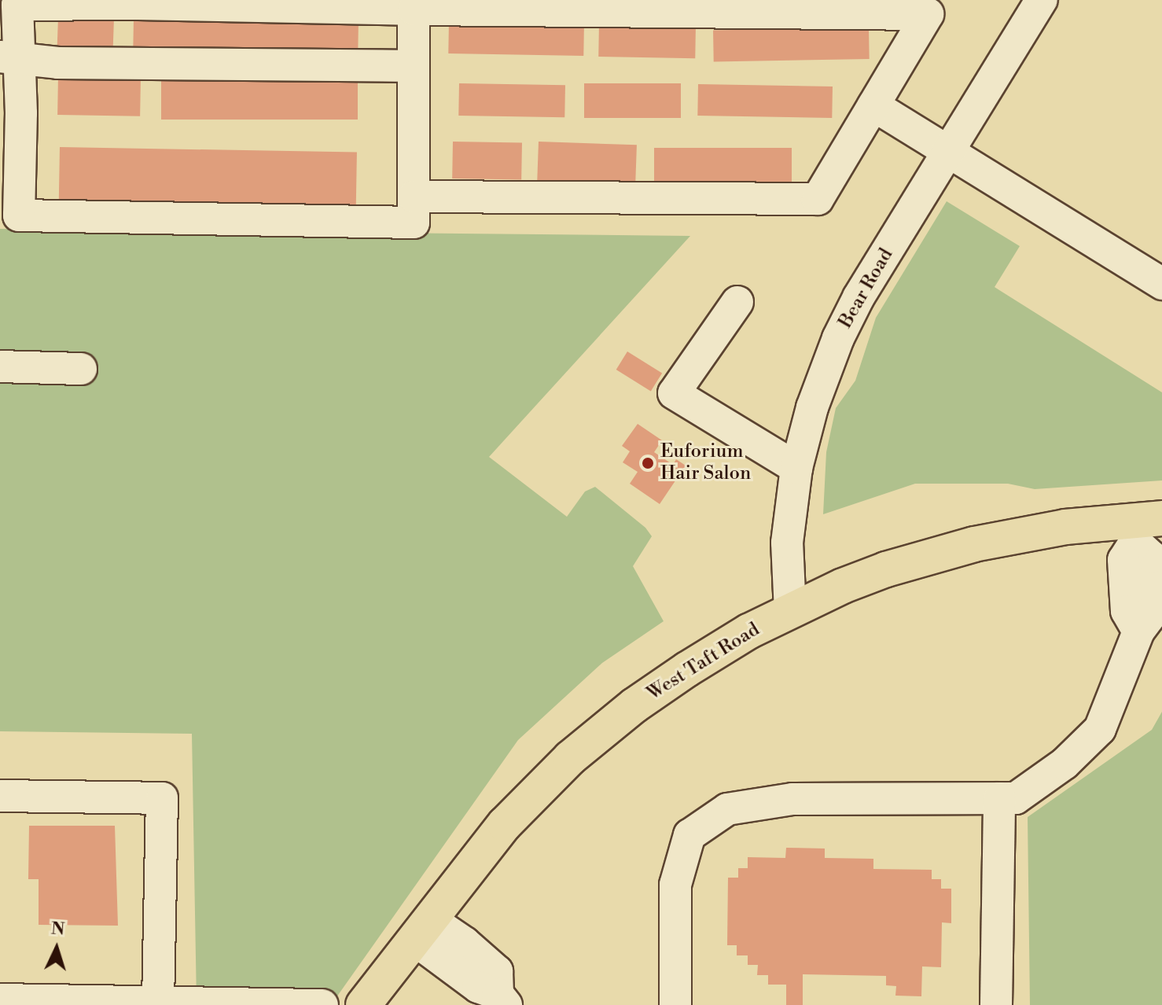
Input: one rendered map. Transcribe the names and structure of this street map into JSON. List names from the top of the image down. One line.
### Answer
{"streets":{"main road":["West Taft Road"],"street":["Bear Road"]},"crossings":[["Bear Road","West Taft Road"]],"places":["Euforium Hair Salon"],"north":"top"}
